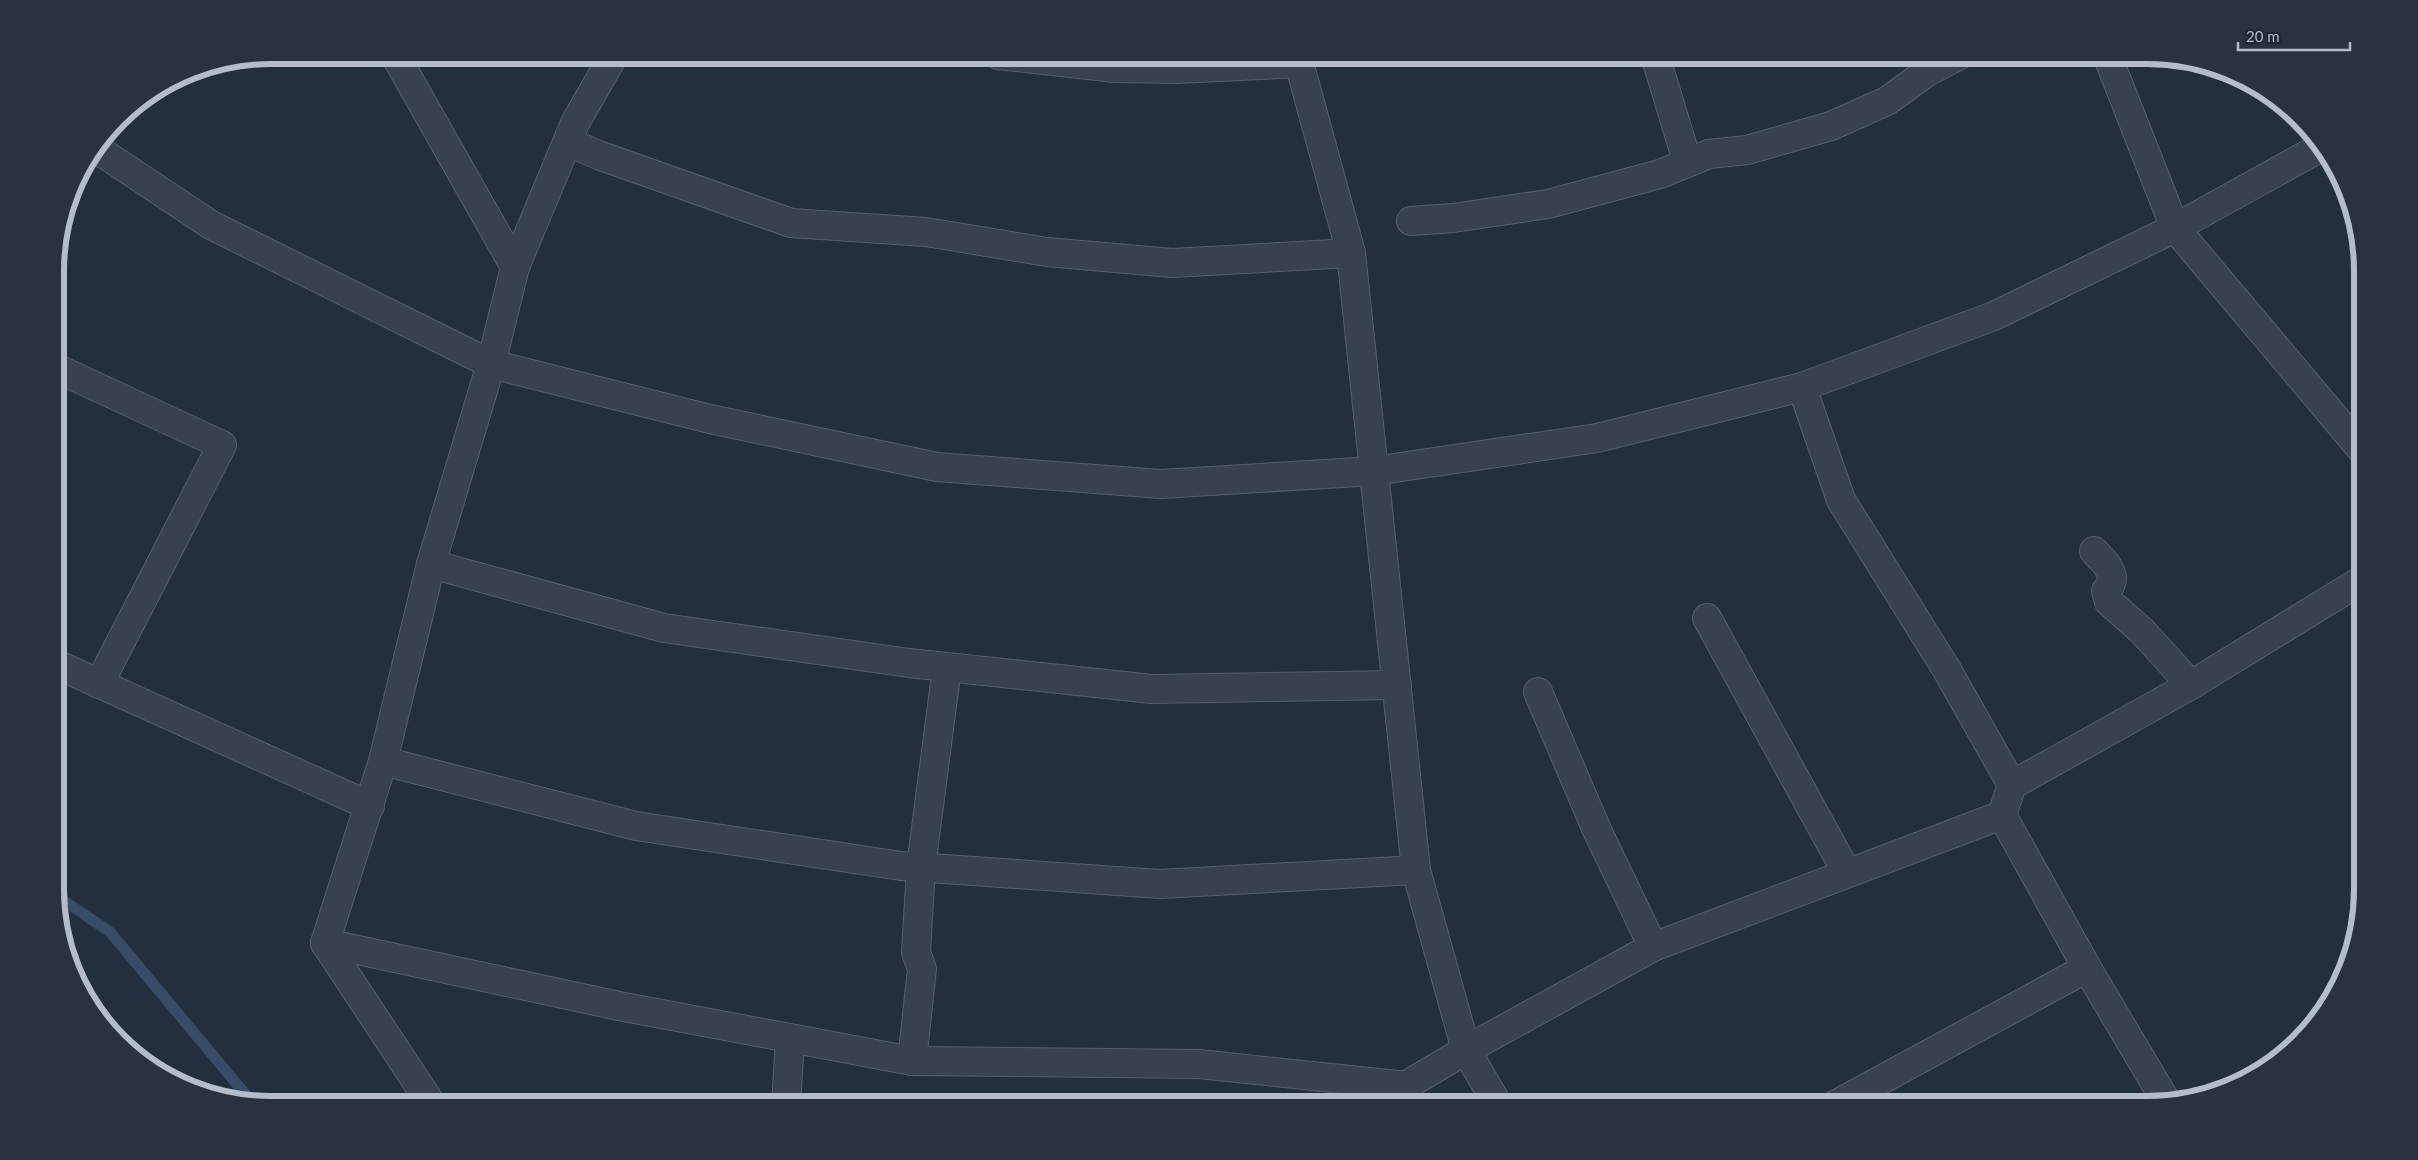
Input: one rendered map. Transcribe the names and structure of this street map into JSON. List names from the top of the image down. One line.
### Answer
{"scale_bar":"20 m"}
